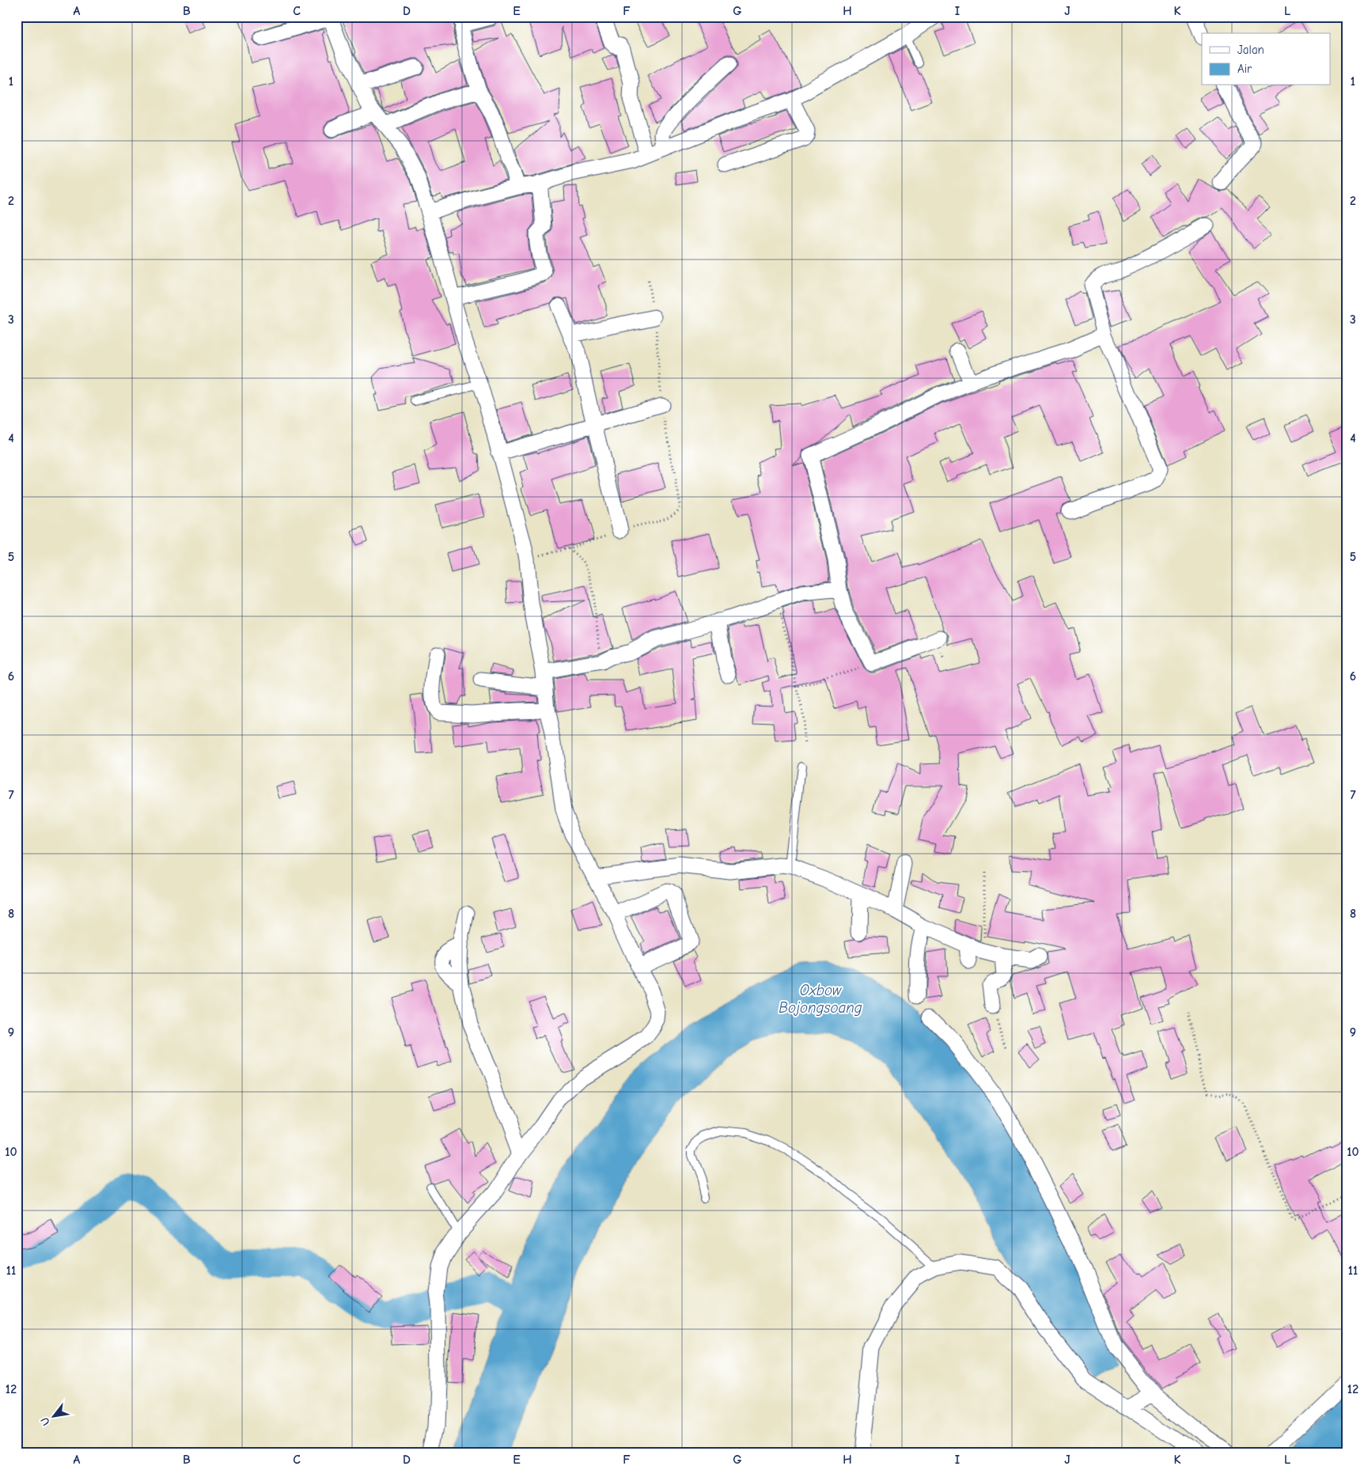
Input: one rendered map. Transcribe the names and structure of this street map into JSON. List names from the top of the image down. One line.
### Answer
{"water":["Oxbow Bojongsoang"],"legend":["Jalan","Air"],"north":"bottom left","grid":{"columns":["A","B","C","D","E","F","G","H","I","J","K","L"],"rows":["1","2","3","4","5","6","7","8","9","10","11","12"]}}
